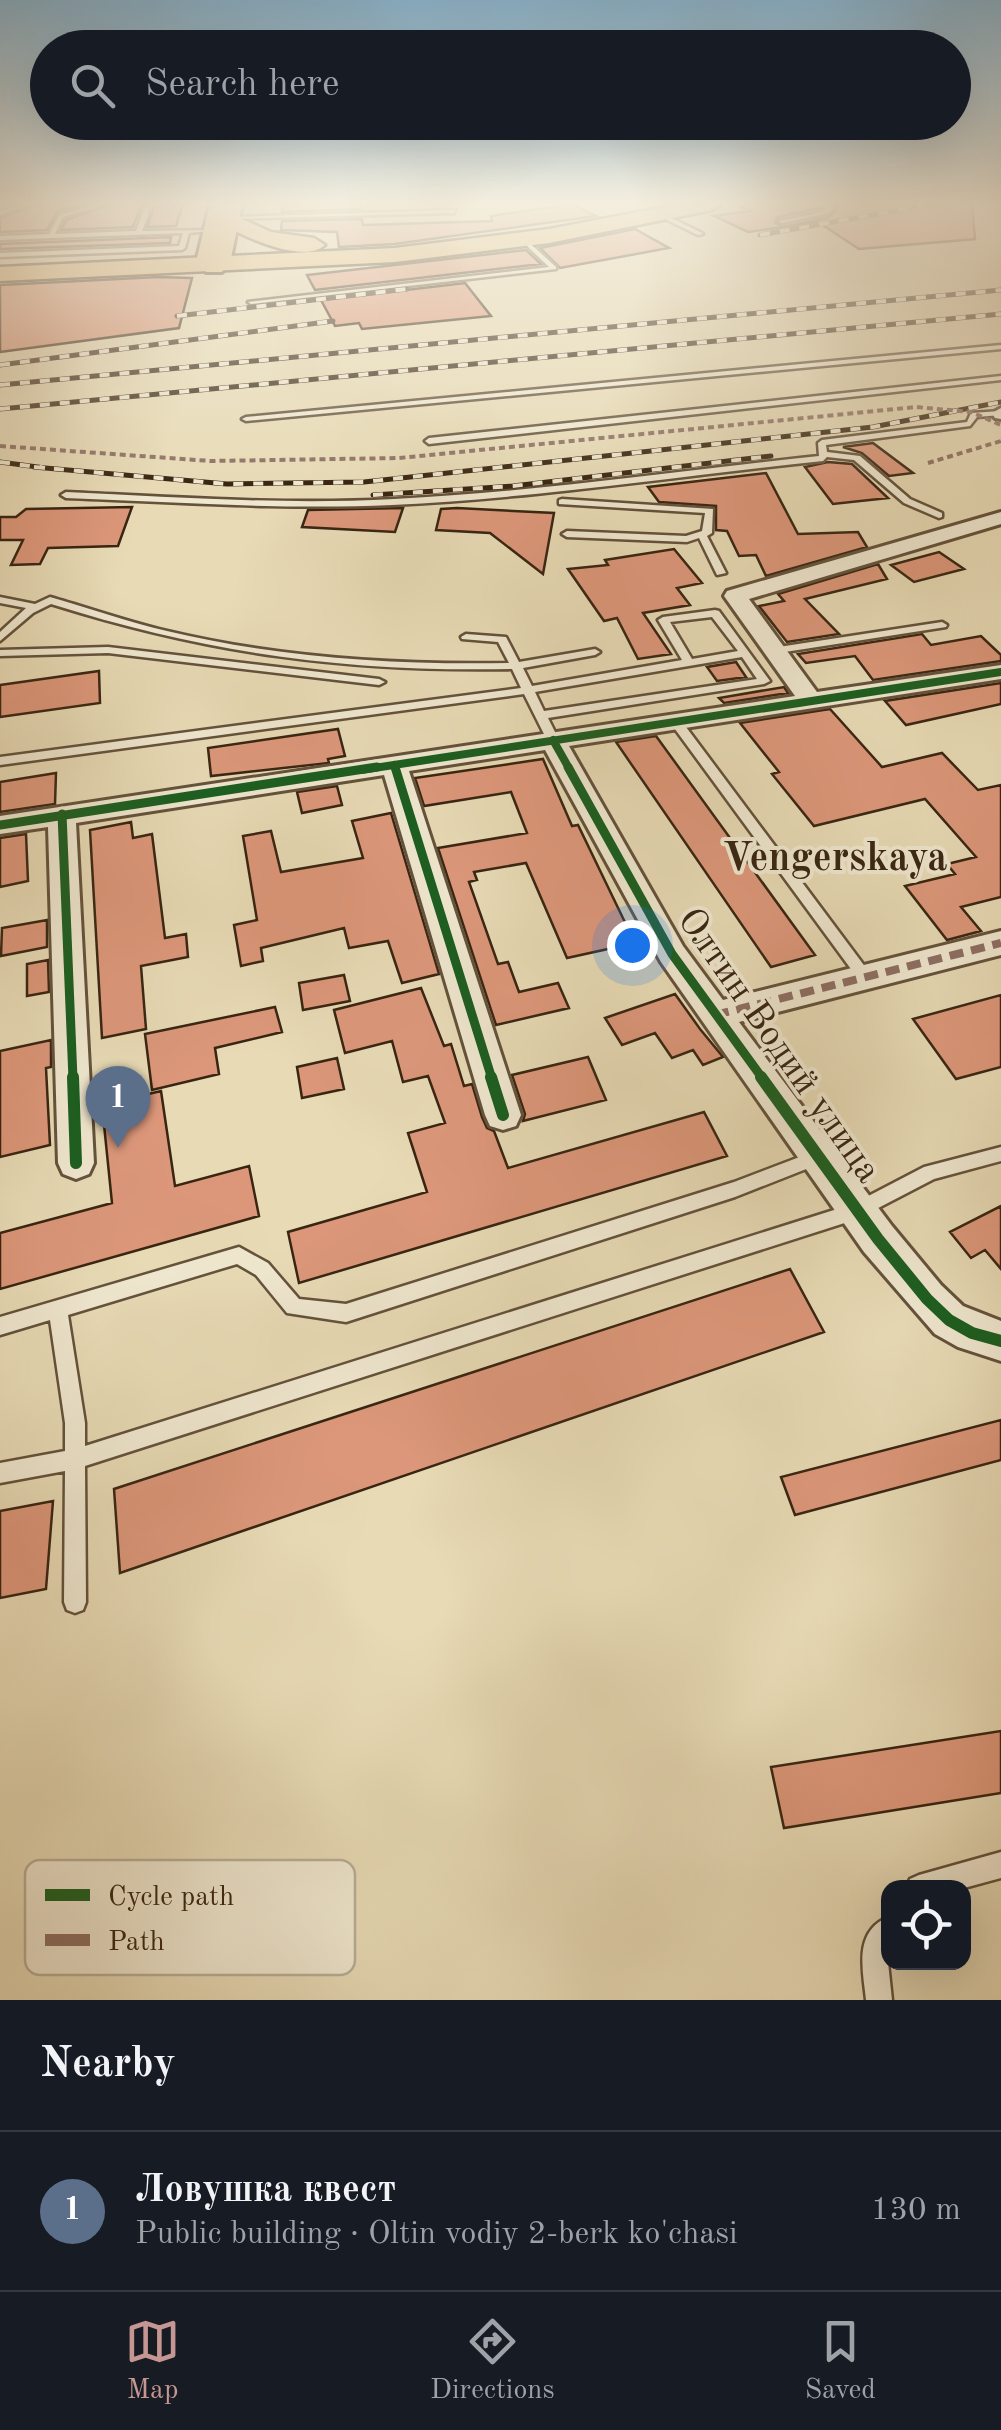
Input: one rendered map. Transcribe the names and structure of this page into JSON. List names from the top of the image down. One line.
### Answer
{"streets":{"street":["Олтин Водий улица"]},"districts":["Vengerskaya"],"legend":["Cycle path","Path"],"page":{"search":"Search here","pins":"1","heading":"Nearby","list":[{"mark":"1","name":"Ловушка квест","note":"Public building · Oltin vodiy 2-berk ko'chasi","value":"130 m"}],"nav":["Map","Directions","Saved"]}}
